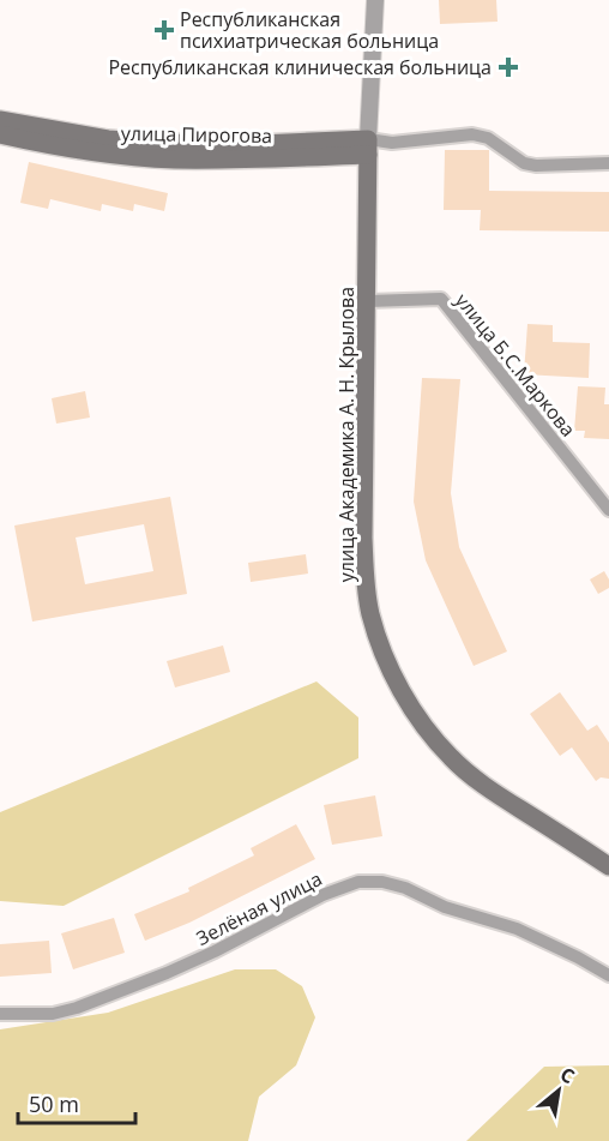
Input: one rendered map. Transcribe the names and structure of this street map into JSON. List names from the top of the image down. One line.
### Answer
{"streets":{"main road":["улица Пирогова","улица Академика А. Н. Крылова"],"street":["улица Б.С.Маркова","Зелёная улица"]},"crossings":[["улица Пирогова","улица Академика А. Н. Крылова"],["улица Б.С.Маркова","улица Академика А. Н. Крылова"]],"places":{"health":["Республиканская психиатрическая больница","Республиканская клиническая больница"]},"scale_bar":"50 m","north":"top right"}
